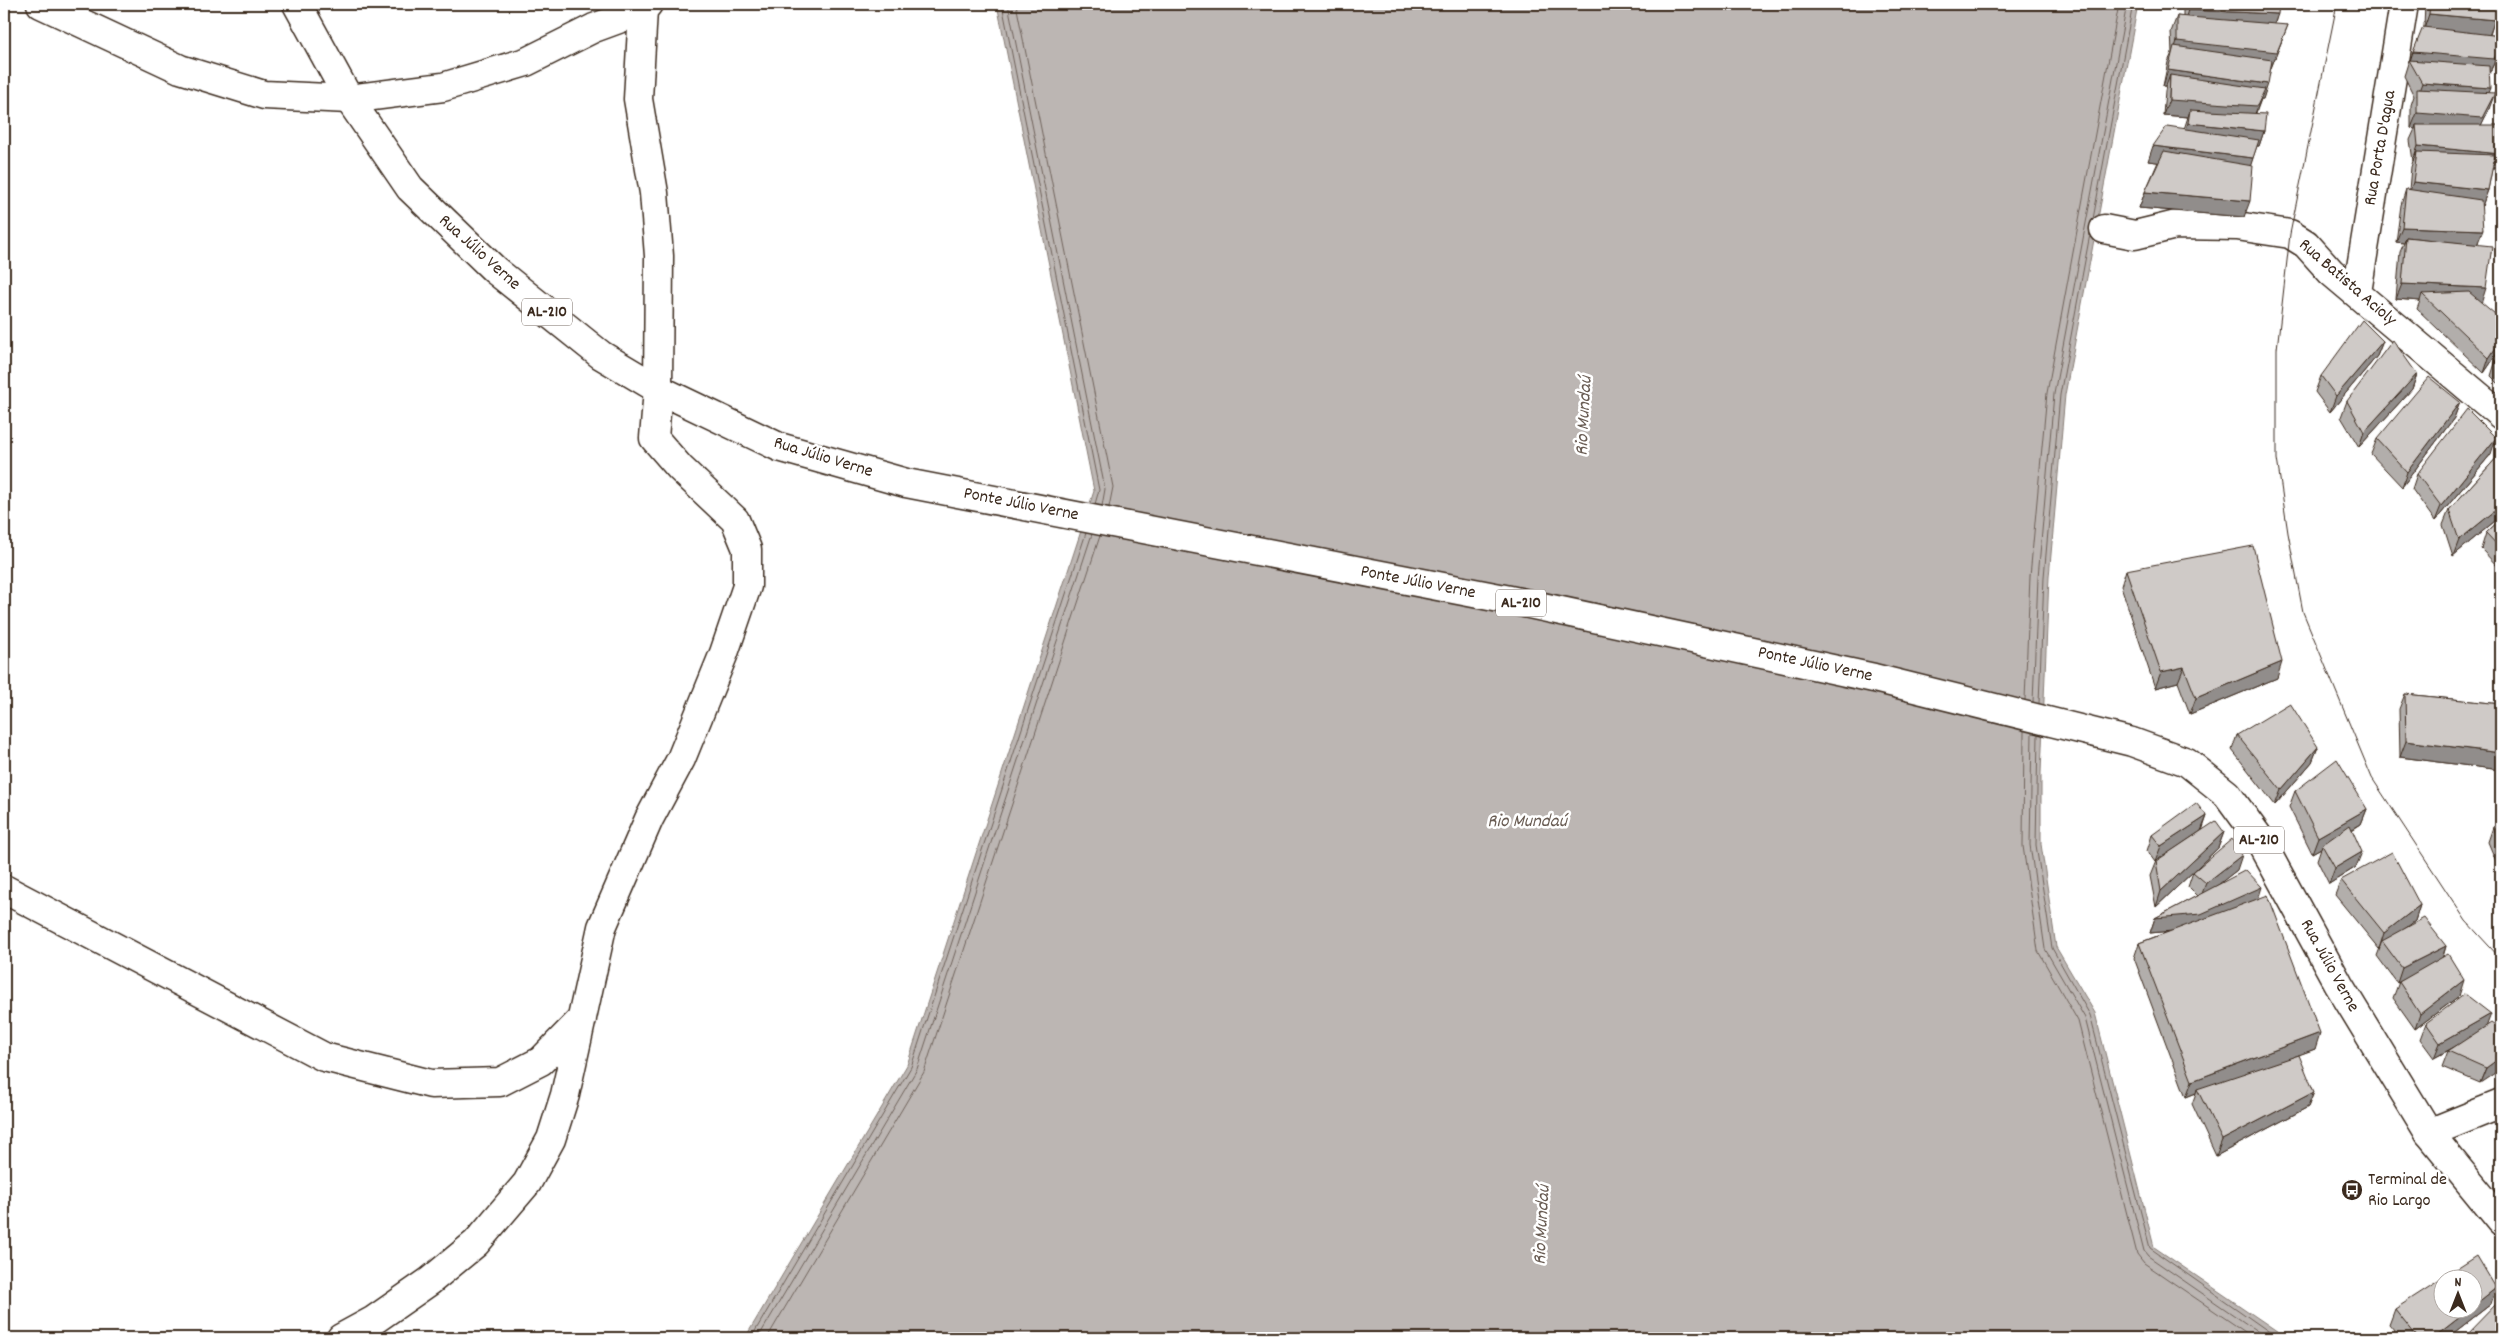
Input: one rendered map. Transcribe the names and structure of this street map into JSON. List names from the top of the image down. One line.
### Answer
{"streets":{"street":["Rua Porta D'agua","Rua Júlio Verne","Rua Batista Acioly","AL-210","Ponte Júlio Verne"]},"crossings":[["Rua Porta D'agua","Rua Batista Acioly"],["Rua Júlio Verne","Ponte Júlio Verne"]],"water":["Rio Mundaú"],"places":{"bus stop":["Terminal de Rio Largo"]},"north":"top"}
